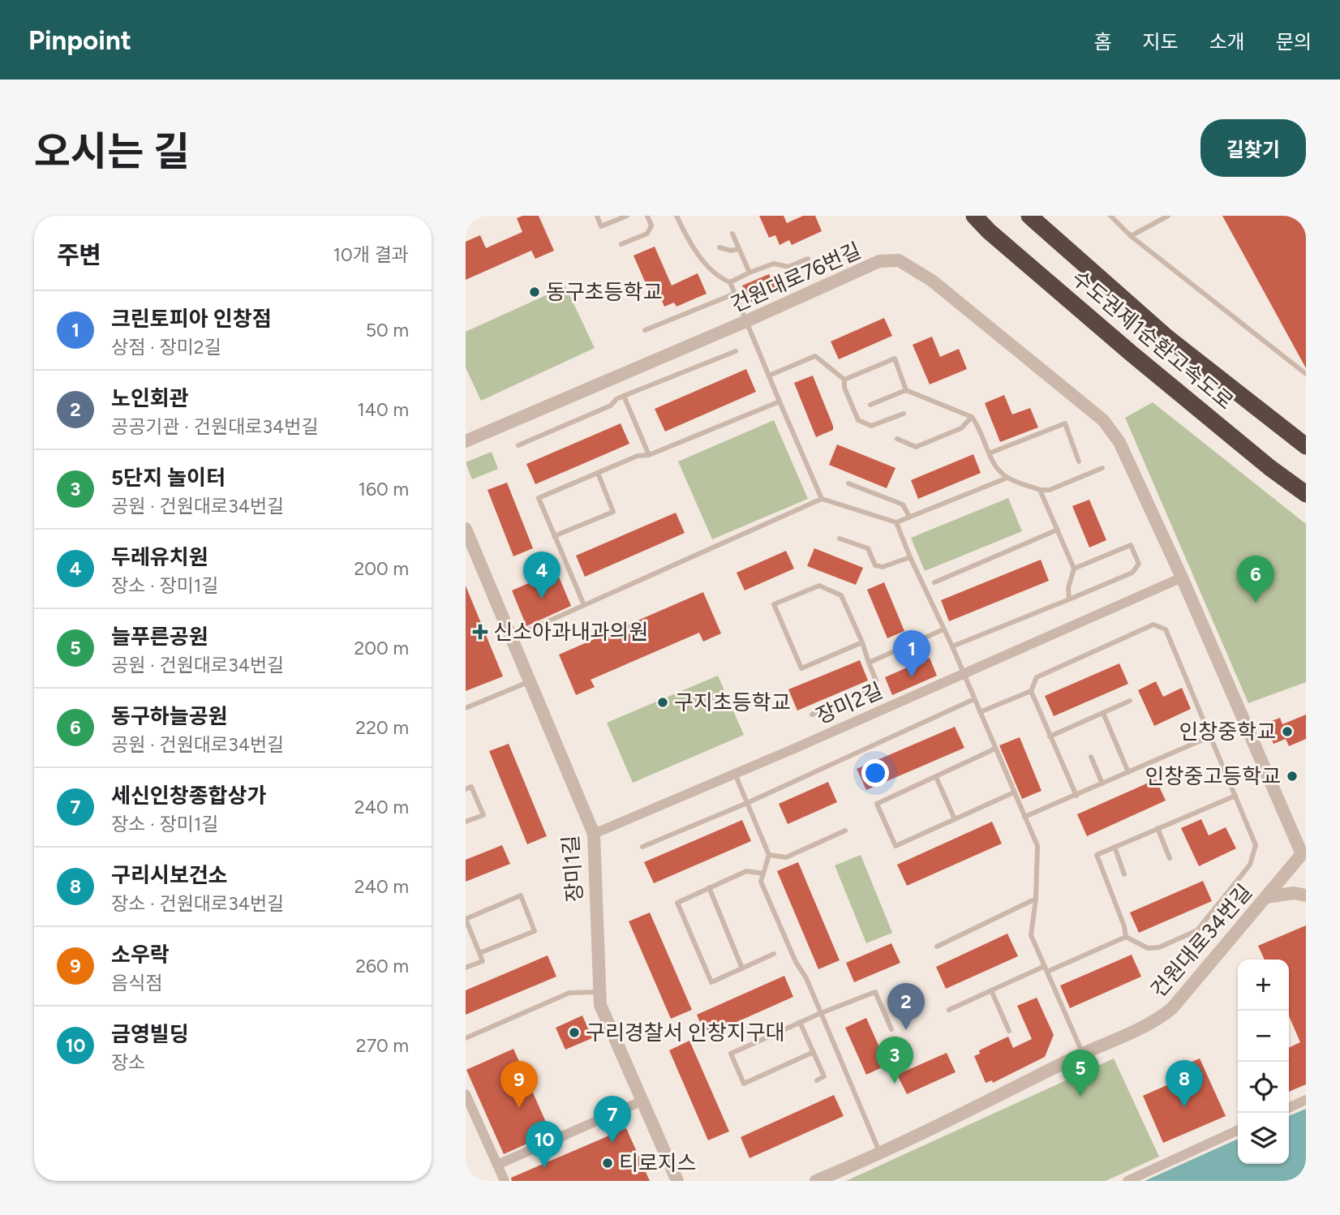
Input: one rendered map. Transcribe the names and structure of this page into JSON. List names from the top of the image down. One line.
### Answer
{"streets":{"highway":["수도권제1순환고속도로"],"street":["건원대로76번길","장미2길","장미1길","건원대로34번길"]},"crossings":[["건원대로76번길","장미2길"],["건원대로76번길","건원대로34번길"],["장미2길","장미1길"],["장미2길","건원대로34번길"]],"places":{"other":["동구초등학교","구지초등학교","인창중학교","인창중고등학교","구리경찰서 인창지구대","티로지스"],"health":["신소아과내과의원"]},"page":{"header":"Pinpoint","nav":["홈","지도","소개","문의"],"title":"오시는 길","buttons":"길찾기","heading":["주변","10개 결과"],"list":[{"mark":"1","name":"크린토피아 인창점","note":"상점 · 장미2길","value":"50 m"},{"mark":"2","name":"노인회관","note":"공공기관 · 건원대로34번길","value":"140 m"},{"mark":"3","name":"5단지 놀이터","note":"공원 · 건원대로34번길","value":"160 m"},{"mark":"4","name":"두레유치원","note":"장소 · 장미1길","value":"200 m"},{"mark":"5","name":"늘푸른공원","note":"공원 · 건원대로34번길","value":"200 m"},{"mark":"6","name":"동구하늘공원","note":"공원 · 건원대로34번길","value":"220 m"},{"mark":"7","name":"세신인창종합상가","note":"장소 · 장미1길","value":"240 m"},{"mark":"8","name":"구리시보건소","note":"장소 · 건원대로34번길","value":"240 m"},{"mark":"9","name":"소우락","note":"음식점","value":"260 m"},{"mark":"10","name":"금영빌딩","note":"장소","value":"270 m"}],"pins":["4","6","1","2","3","5","8","9","7","10"],"map_buttons":["+","−"]}}
